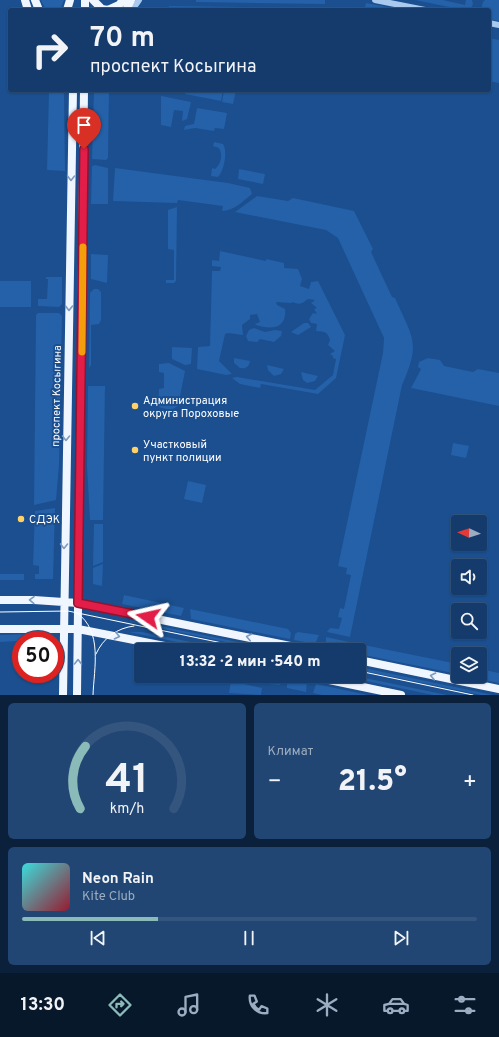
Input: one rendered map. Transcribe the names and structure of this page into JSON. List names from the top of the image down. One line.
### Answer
{"streets":{"main road":["проспект Косыгина"]},"places":["Администрация округа Пороховые","Участковый пункт полиции","СДЭК"],"north":"left","page":{"turn":["70 m","проспект Косыгина"],"limit":"50","trip":"13:32 · 2 мин · 540 m","tile":"Климат","heat":["−","21.5°","+"],"song":["Neon Rain","Kite Club"],"tabs":"13:30","gauge":["41","km/h"]}}
